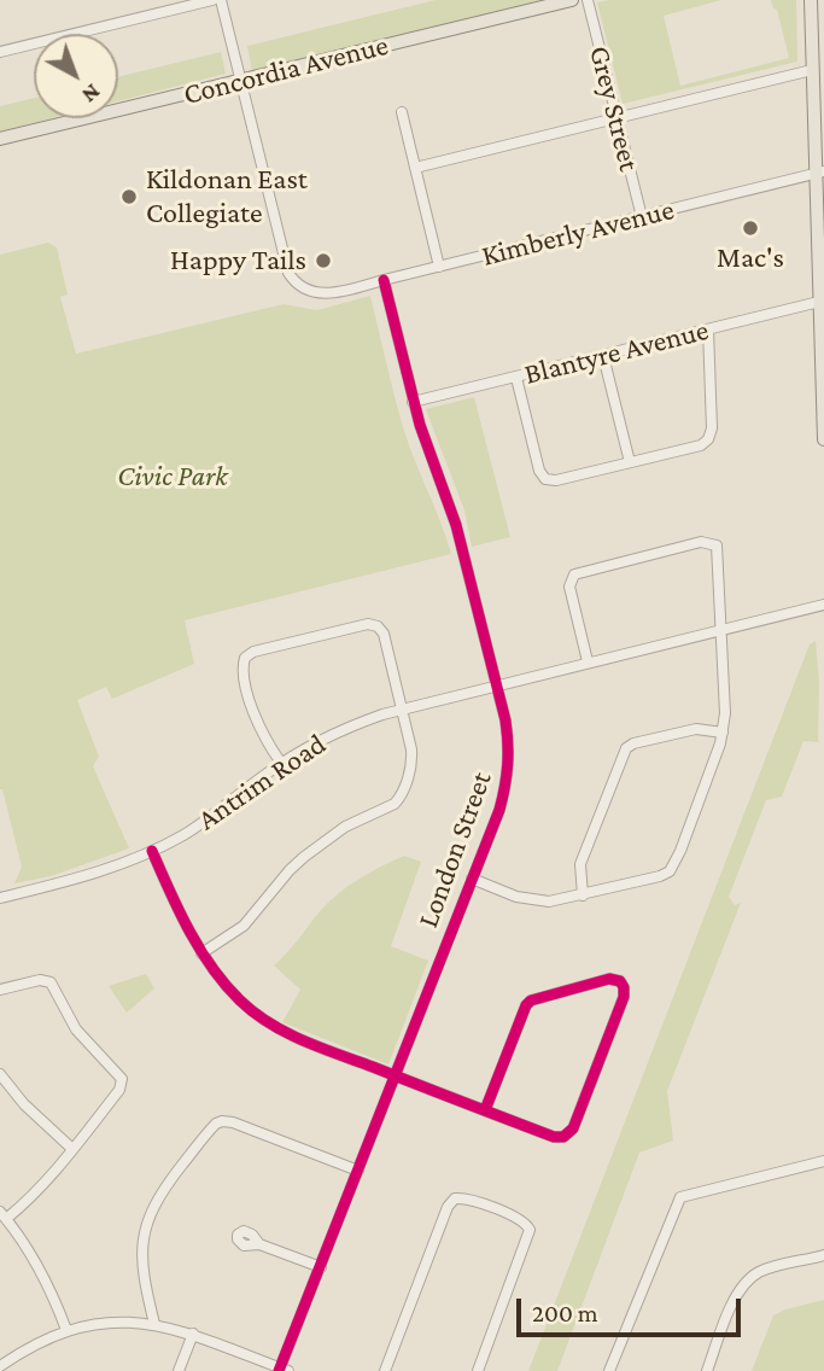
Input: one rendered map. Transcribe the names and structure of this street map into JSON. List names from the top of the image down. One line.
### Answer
{"streets":{"main road":["Concordia Avenue"],"street":["Grey Street","Kimberly Avenue","Blantyre Avenue","Antrim Road","London Street"]},"crossings":[["Concordia Avenue","Kimberly Avenue"],["Grey Street","Kimberly Avenue"],["Kimberly Avenue","London Street"],["Blantyre Avenue","London Street"],["Antrim Road","London Street"]],"parks":["Civic Park"],"places":["Kildonan East Collegiate","Mac's","Happy Tails"],"scale_bar":"200 m","north":"bottom right"}
